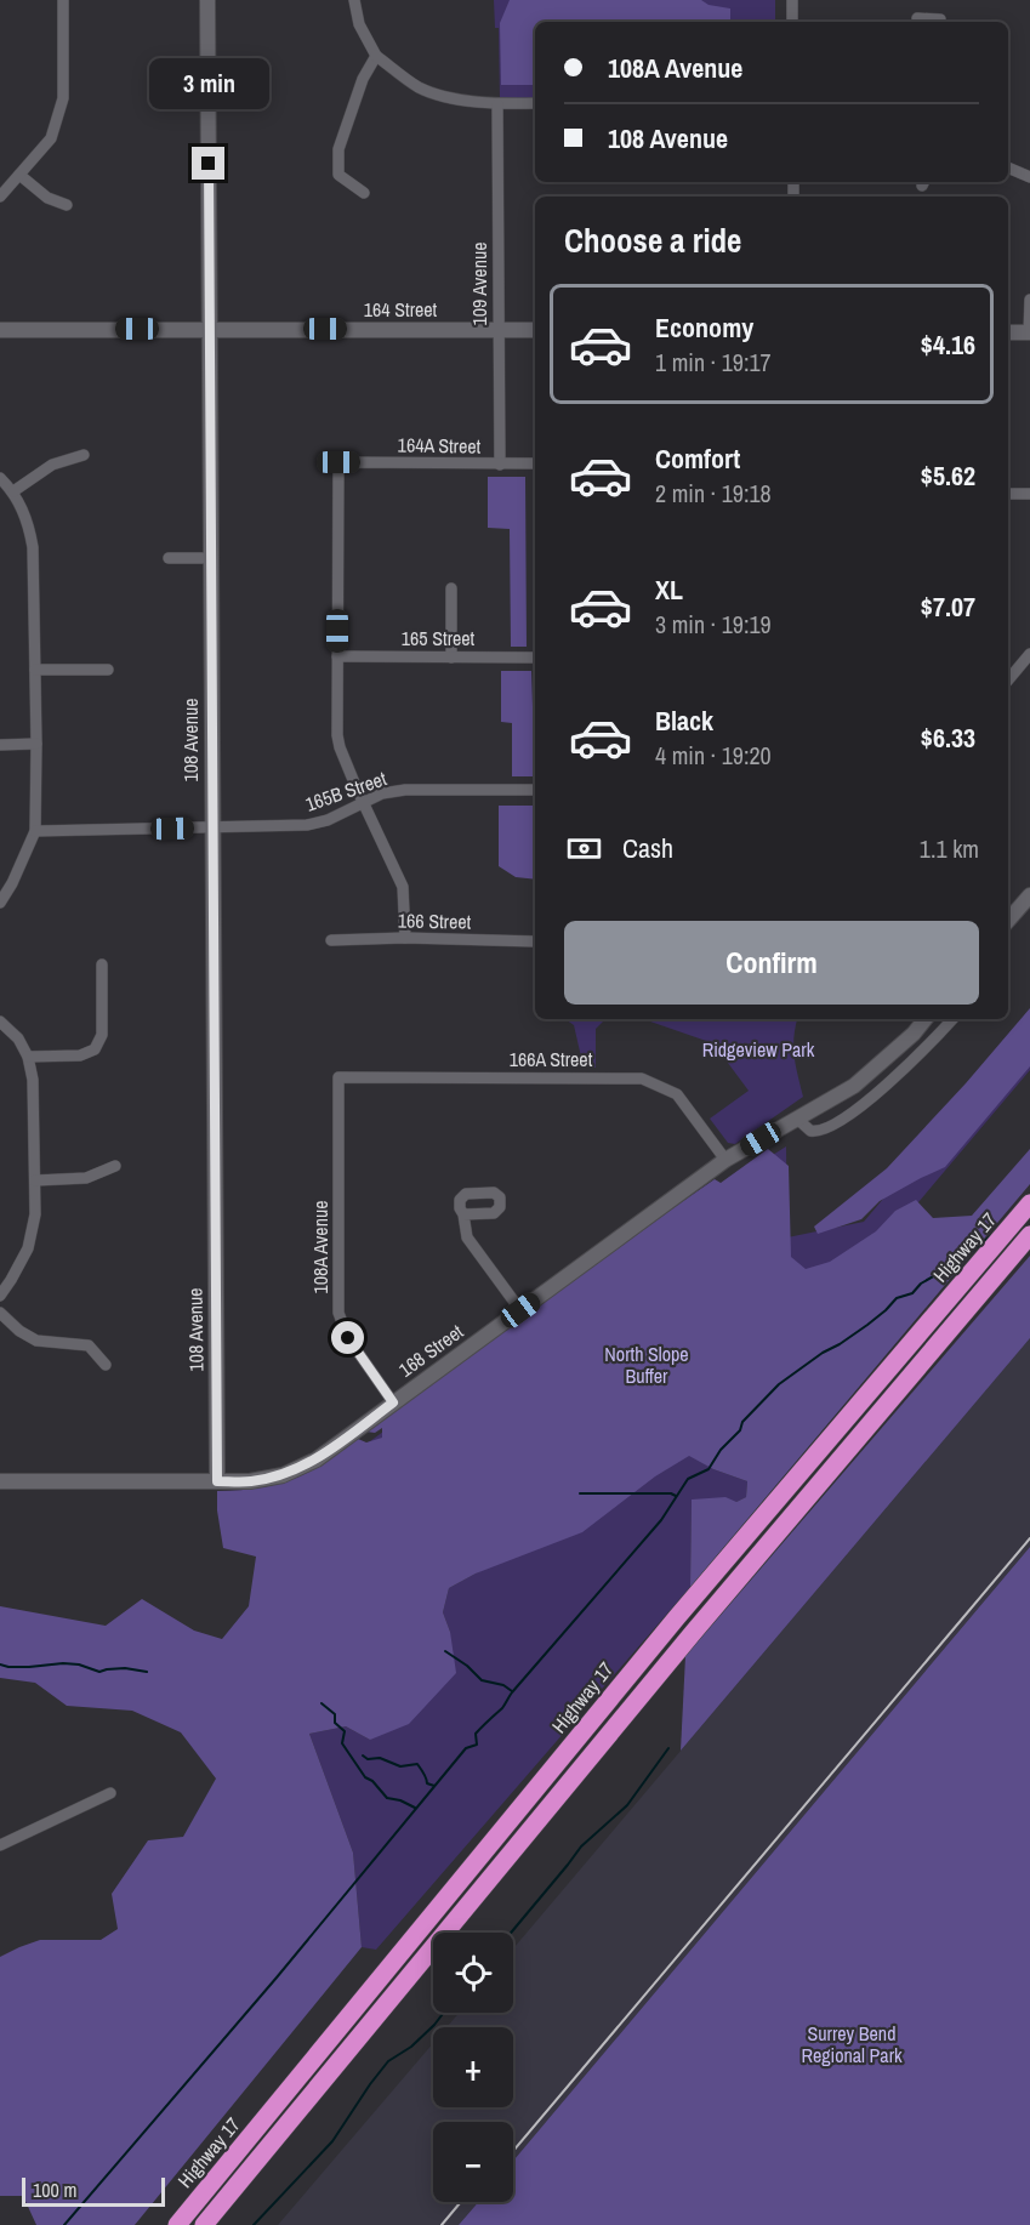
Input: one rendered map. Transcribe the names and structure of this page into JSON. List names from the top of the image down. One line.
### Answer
{"streets":{"highway":["Highway 17"],"street":["109 Avenue","164 Street","164A Street","165 Street","108 Avenue","165B Street","166 Street","166A Street","108A Avenue","168 Street"]},"crossings":[["109 Avenue","164 Street"],["109 Avenue","164A Street"],["164 Street","108 Avenue"],["164A Street","165 Street"],["108 Avenue","165B Street"],["108 Avenue","168 Street"],["166A Street","108A Avenue"],["166A Street","168 Street"],["108A Avenue","168 Street"]],"parks":["Ridgeview Park","North Slope Buffer","Surrey Bend Regional Park"],"scale_bar":"100 m","page":{"banner":["108A Avenue","108 Avenue"],"bubble":"3 min","heading":"Choose a ride","list":[{"name":"Economy","note":"1 min · 19:17","value":"$4.16"},{"name":"Comfort","note":"2 min · 19:18","value":"$5.62"},{"name":"XL","note":"3 min · 19:19","value":"$7.07"},{"name":"Black","note":"4 min · 19:20","value":"$6.33"}],"pay":["Cash","1.1 km"],"buttons":"Confirm","map_buttons":["+","−"],"scale":"100 m"}}
